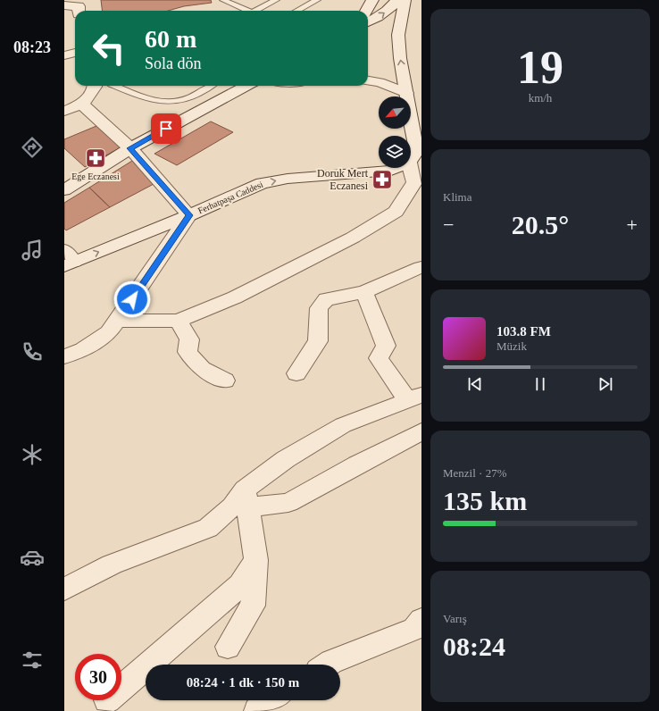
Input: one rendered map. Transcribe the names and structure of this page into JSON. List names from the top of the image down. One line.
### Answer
{"streets":{"street":["Ferhatpaşa Caddesi"]},"places":{"pharmacy":["Ege Eczanesi","Doruk Mert Eczanesi"]},"north":"bottom left","page":{"tabs":"08:23","tile":[["19","km/h"],"Klima",["Menzil · 27%","135 km"],["Varış","08:24"]],"turn":["60 m","Sola dön"],"heat":["−","20.5°","+"],"song":["103.8 FM","Müzik"],"limit":"30","trip":"08:24 · 1 dk · 150 m"}}
